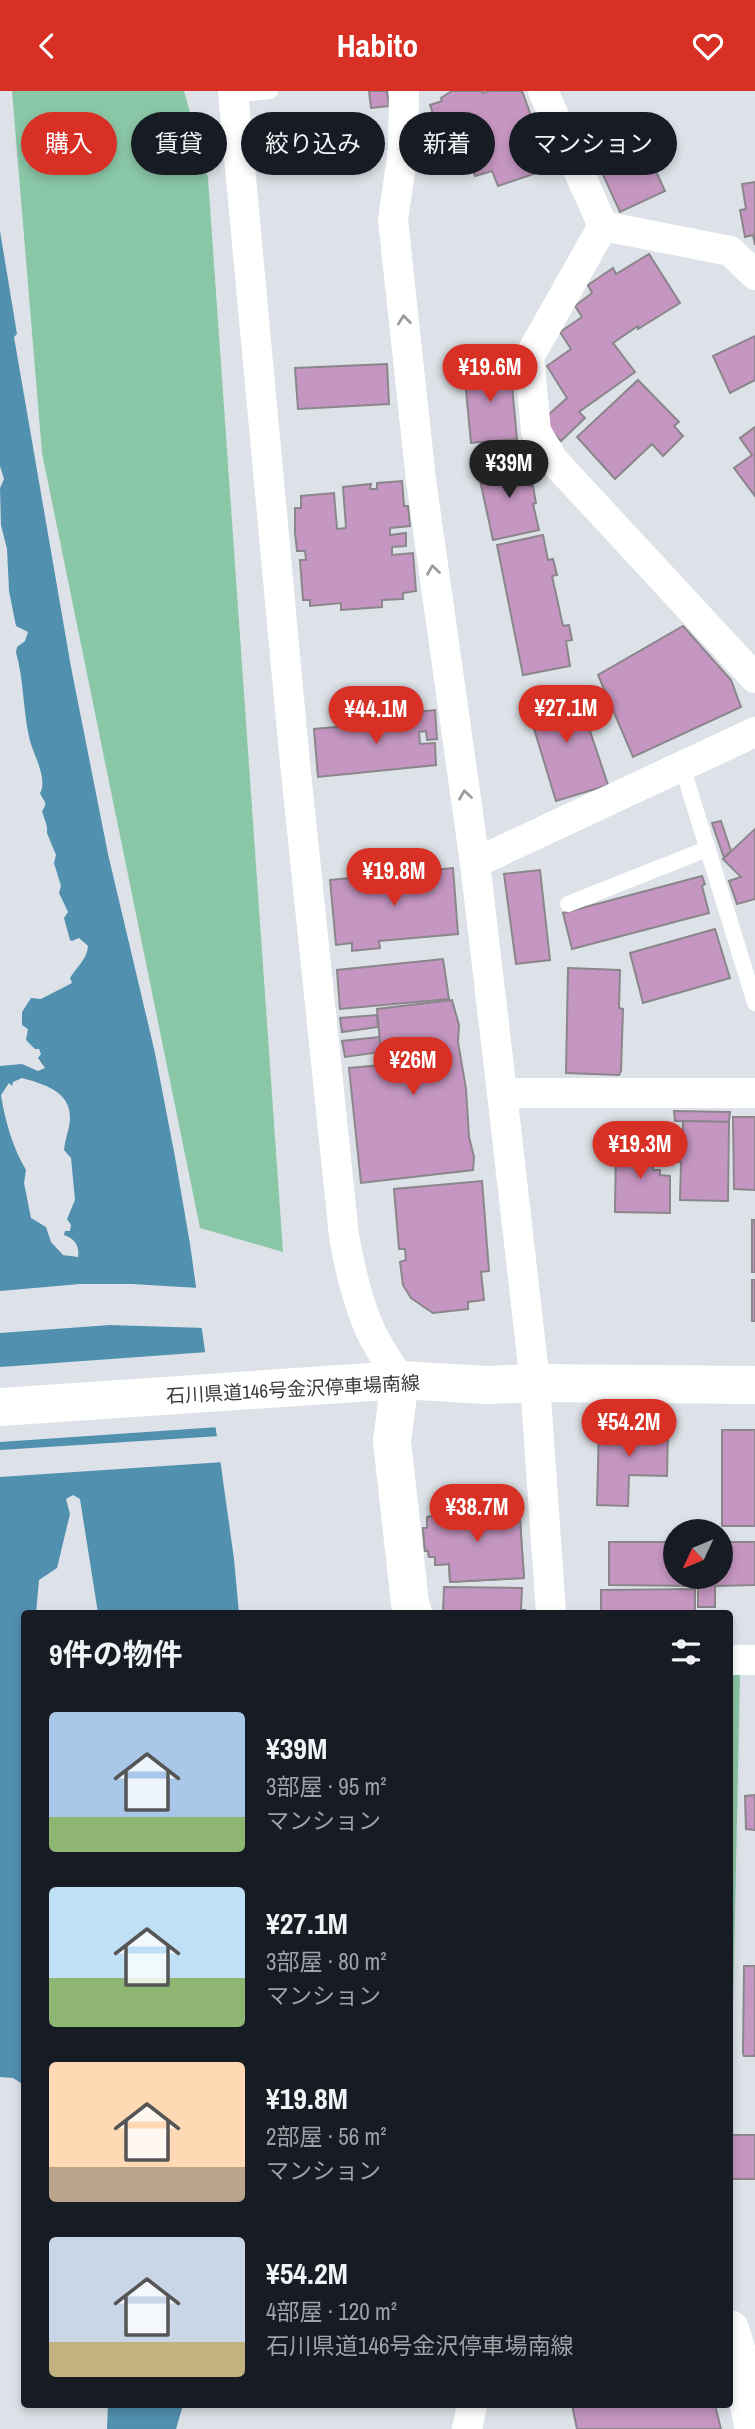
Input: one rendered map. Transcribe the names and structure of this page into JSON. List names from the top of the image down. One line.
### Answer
{"streets":{"main road":["石川県道146号金沢停車場南線"]},"north":"bottom left","page":{"header":"Habito","chip":["購入","賃貸","絞り込み","新着","マンション"],"price":["¥19.6M","¥39M","¥27.1M","¥44.1M","¥19.8M","¥26M","¥19.3M","¥54.2M","¥38.7M"],"heading":"9件の物件","list":[{"name":"¥39M","note":"3部屋 · 95 m² · マンション"},{"name":"¥27.1M","note":"3部屋 · 80 m² · マンション"},{"name":"¥19.8M","note":"2部屋 · 56 m² · マンション"},{"name":"¥54.2M","note":"4部屋 · 120 m² · 石川県道146号金沢停車場南線"}]}}
